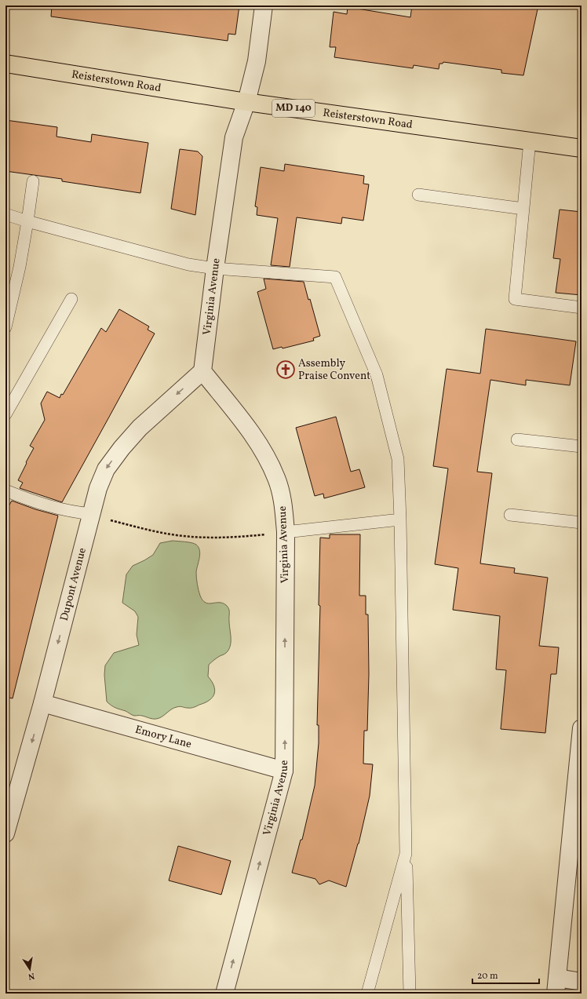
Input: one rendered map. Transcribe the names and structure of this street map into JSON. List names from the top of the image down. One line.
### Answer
{"streets":{"main road":["Reisterstown Road","MD 140"],"street":["Virginia Avenue","Dupont Avenue","Emory Lane"]},"crossings":[["Reisterstown Road","Virginia Avenue"],["Virginia Avenue","Dupont Avenue"],["Virginia Avenue","Emory Lane"],["Dupont Avenue","Emory Lane"]],"one_way":["Virginia Avenue","Dupont Avenue"],"places":{"church":["Assembly Praise Convent"]},"scale_bar":"20 m","north":"bottom"}
